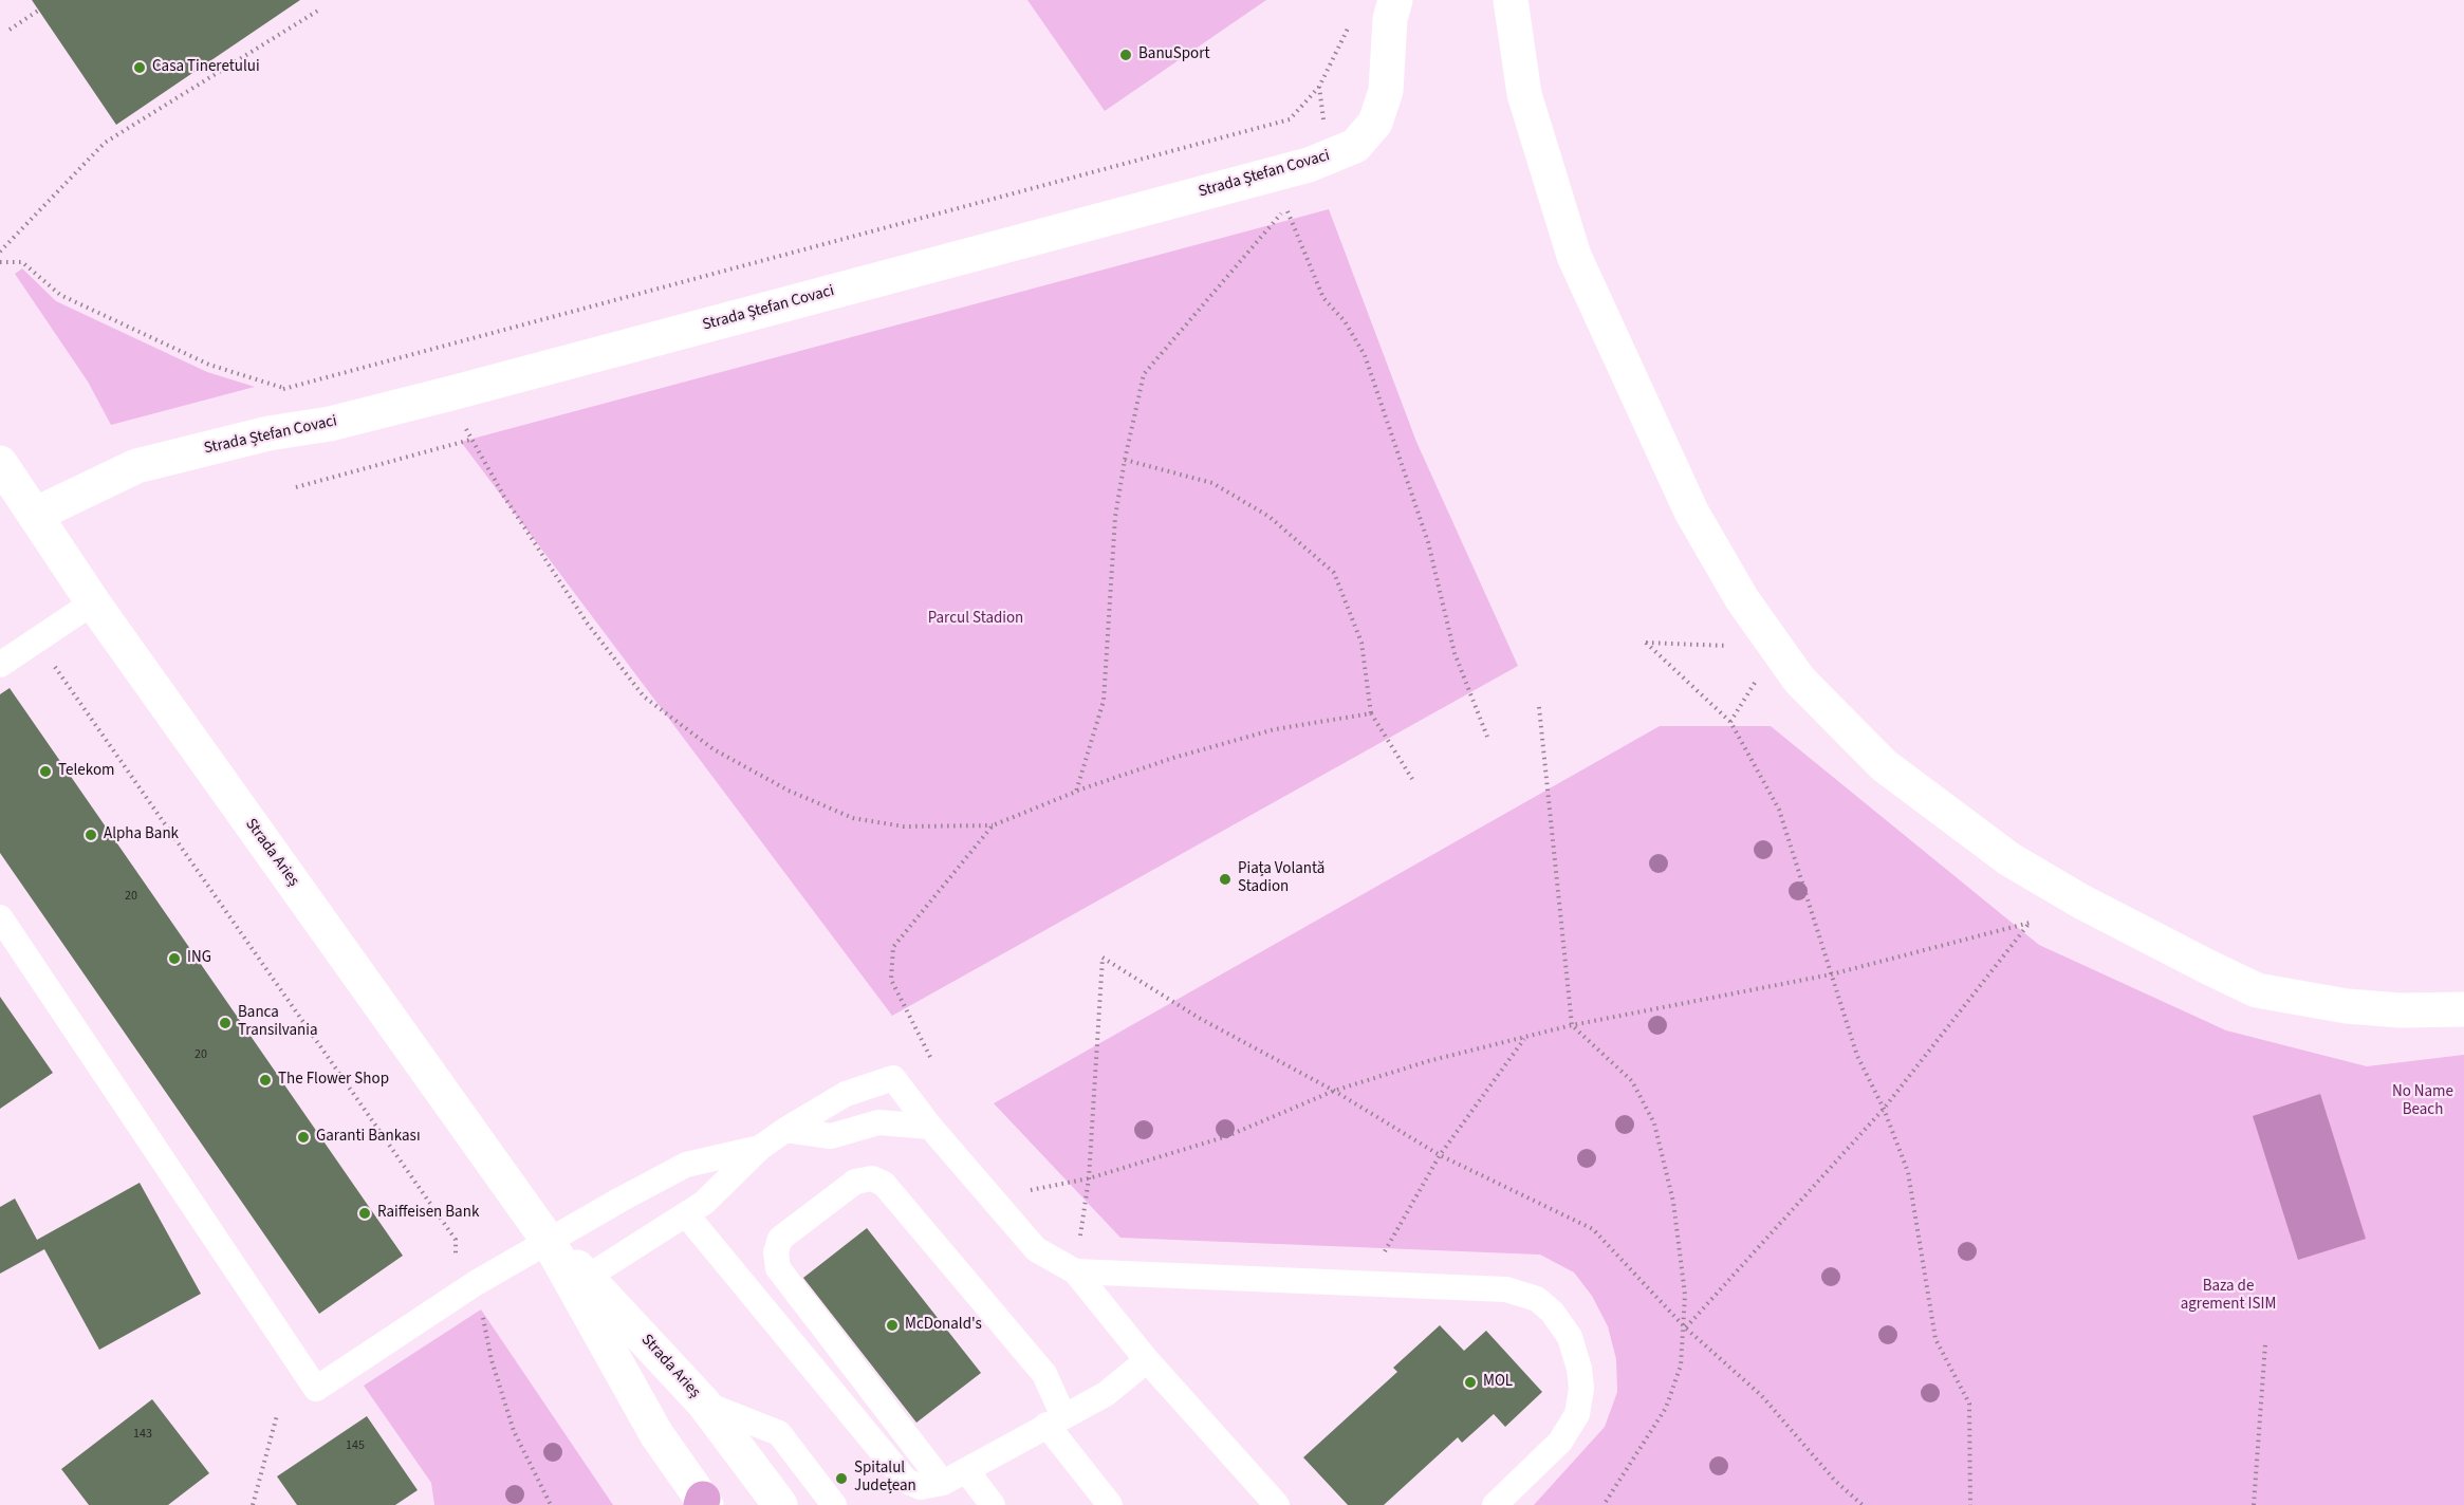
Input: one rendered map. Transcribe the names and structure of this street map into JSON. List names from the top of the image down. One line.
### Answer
{"streets":{"street":["Strada Ștefan Covaci","Strada Arieș"]},"crossings":[["Strada Ștefan Covaci","Strada Arieș"]],"parks":["Parcul Stadion","No Name Beach","Baza de agrement ISIM"],"places":["BanuSport","Casa Tineretului","Telekom","Alpha Bank","Piața Volantă Stadion","ING","Banca Transilvania","The Flower Shop","Garanti Bankası","Raiffeisen Bank","McDonald's","MOL","Spitalul Județean"],"house_numbers":["20","20","143","145"]}
